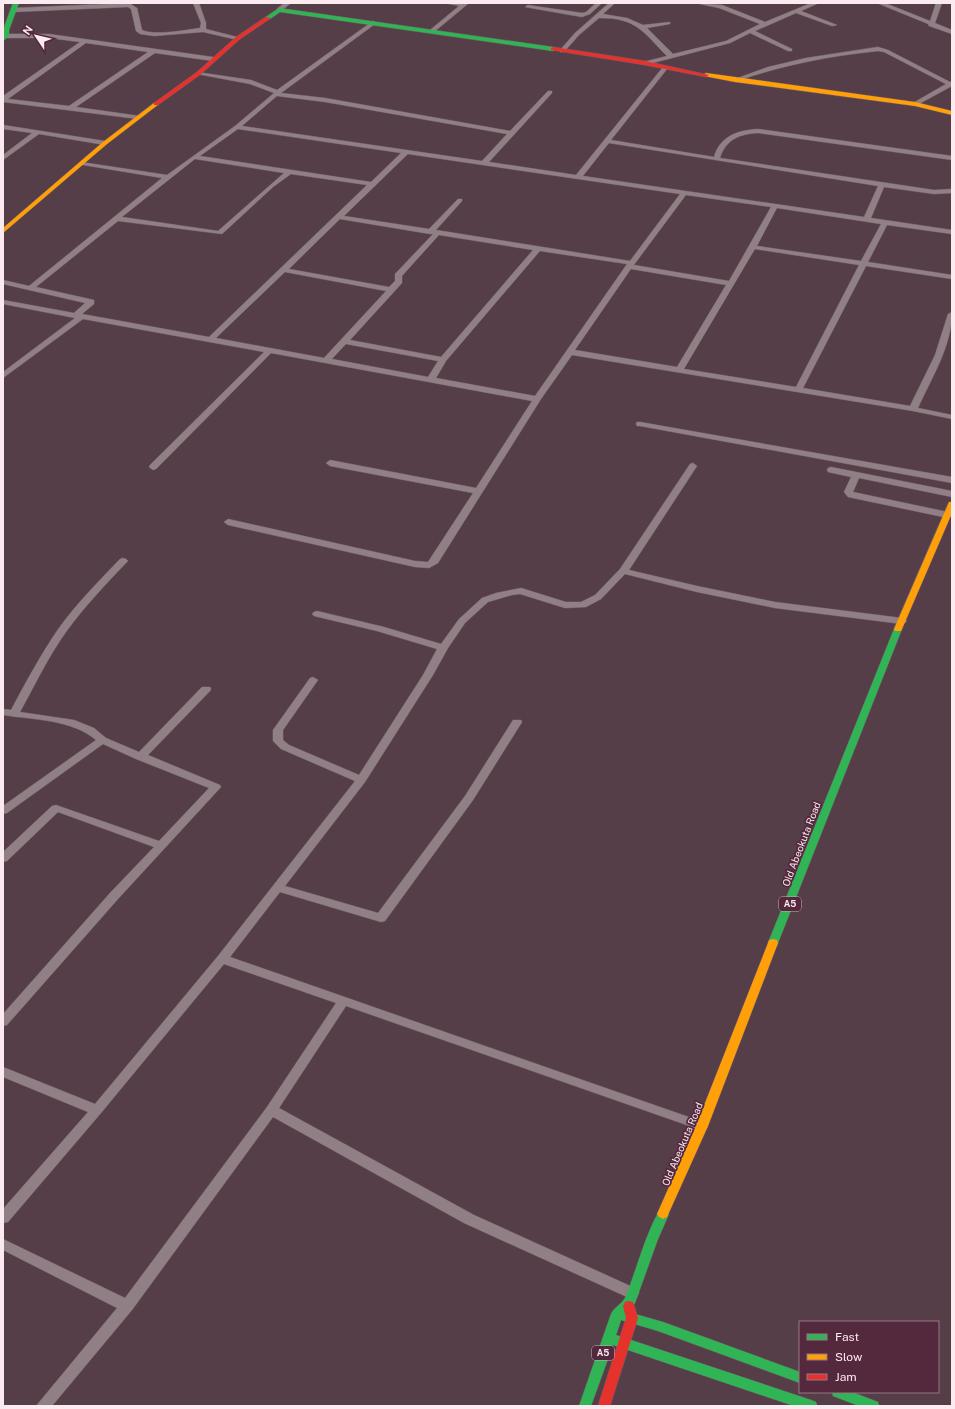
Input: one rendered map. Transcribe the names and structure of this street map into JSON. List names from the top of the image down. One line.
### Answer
{"streets":{"main road":["Old Abeokuta Road","A5"]},"crossings":[["Old Abeokuta Road","A5"]],"legend":["Fast","Slow","Jam"],"north":"top left"}
